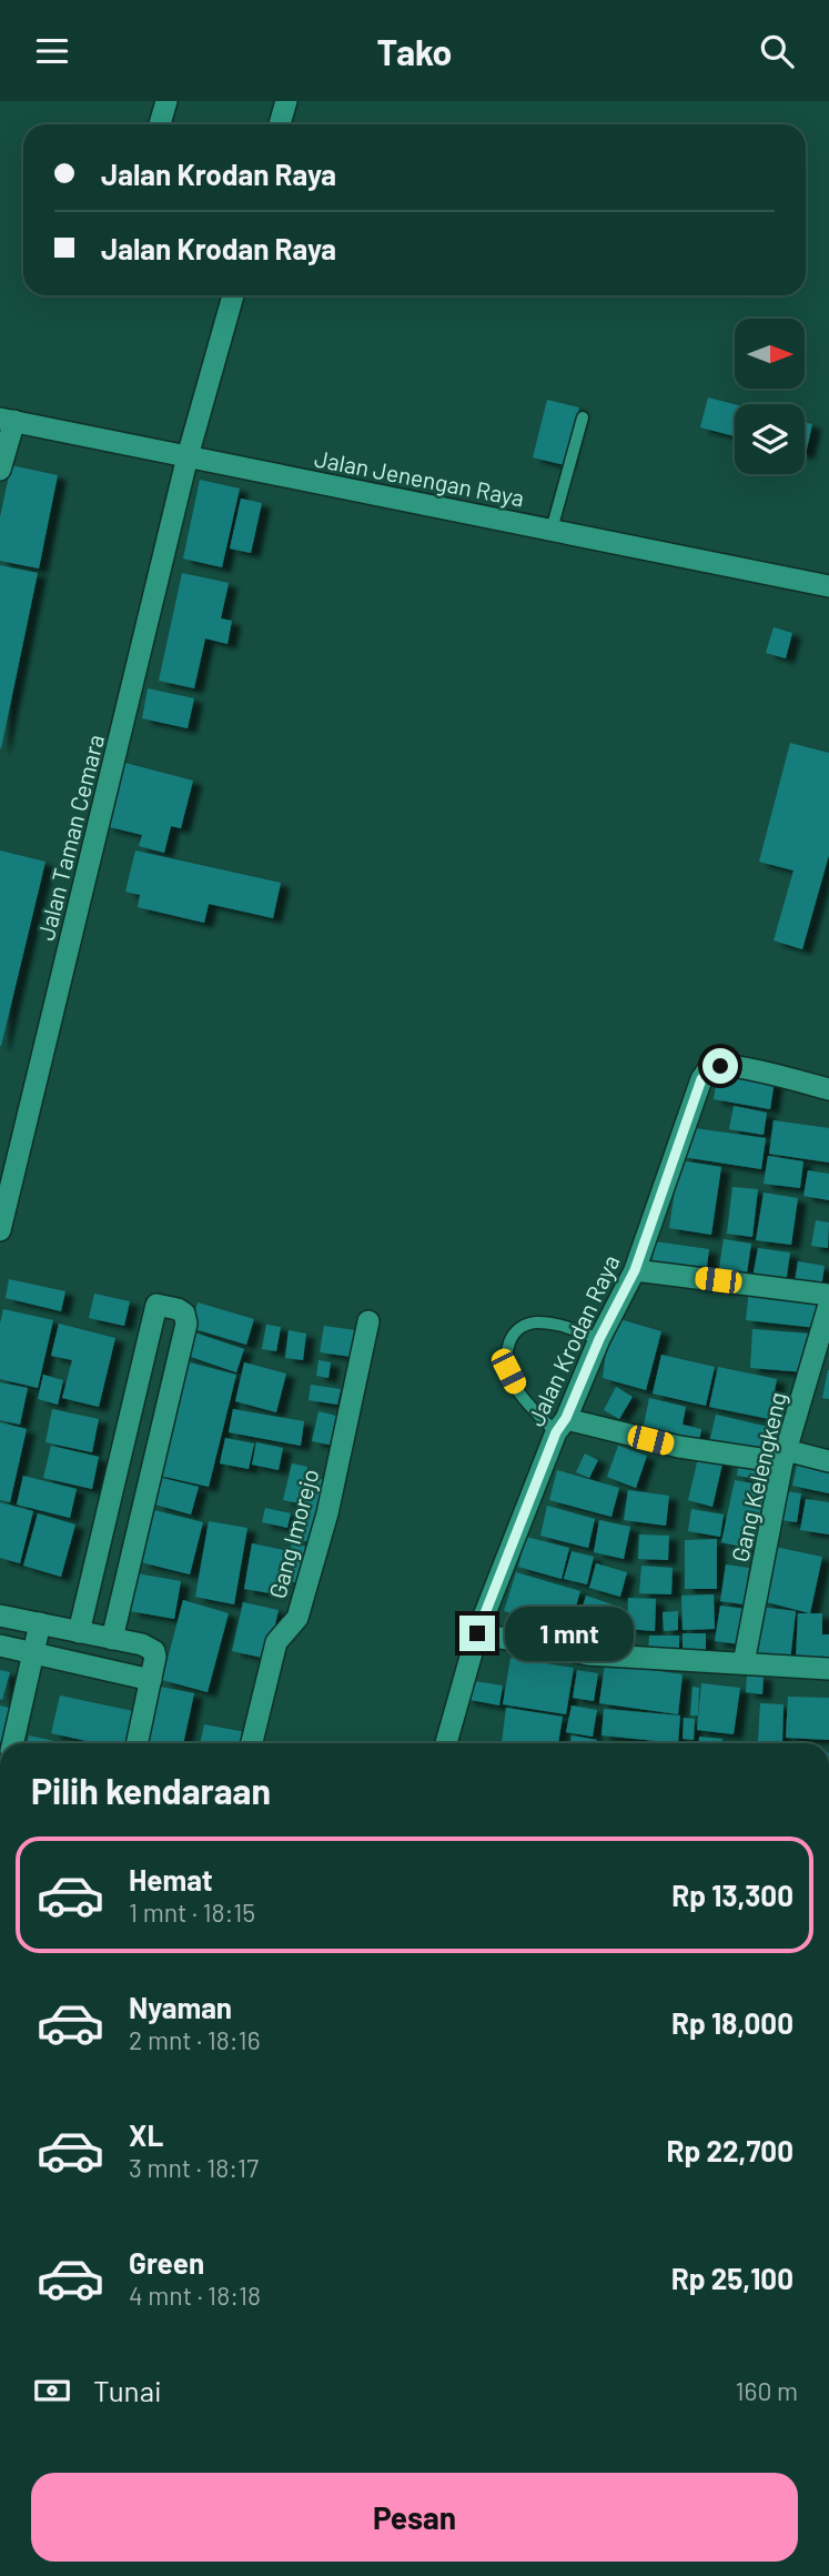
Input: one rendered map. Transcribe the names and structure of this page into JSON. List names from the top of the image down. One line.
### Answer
{"streets":{"street":["Jalan Jenengan Raya","Jalan Taman Cemara","Jalan Krodan Raya","Gang Kelengkeng","Gang Imorejo"]},"crossings":[["Jalan Jenengan Raya","Jalan Taman Cemara"]],"north":"right","page":{"header":"Tako","banner":["Jalan Krodan Raya","Jalan Krodan Raya"],"bubble":"1 mnt","heading":"Pilih kendaraan","list":[{"name":"Hemat","note":"1 mnt · 18:15","value":"Rp 13,300"},{"name":"Nyaman","note":"2 mnt · 18:16","value":"Rp 18,000"},{"name":"XL","note":"3 mnt · 18:17","value":"Rp 22,700"},{"name":"Green","note":"4 mnt · 18:18","value":"Rp 25,100"}],"pay":["Tunai","160 m"],"buttons":"Pesan"}}
